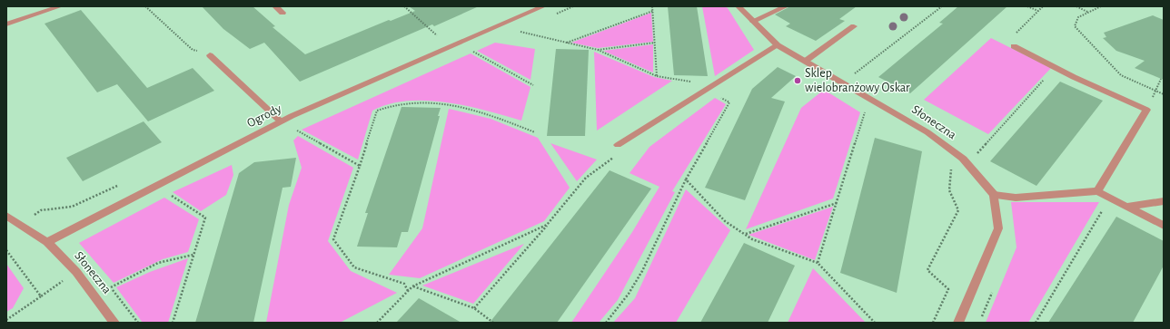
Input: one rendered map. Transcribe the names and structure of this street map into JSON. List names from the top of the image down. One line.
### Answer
{"streets":{"street":["Ogrody","Słoneczna"]},"crossings":[["Ogrody","Słoneczna"]],"places":["Sklep wielobranżowy Oskar"]}
